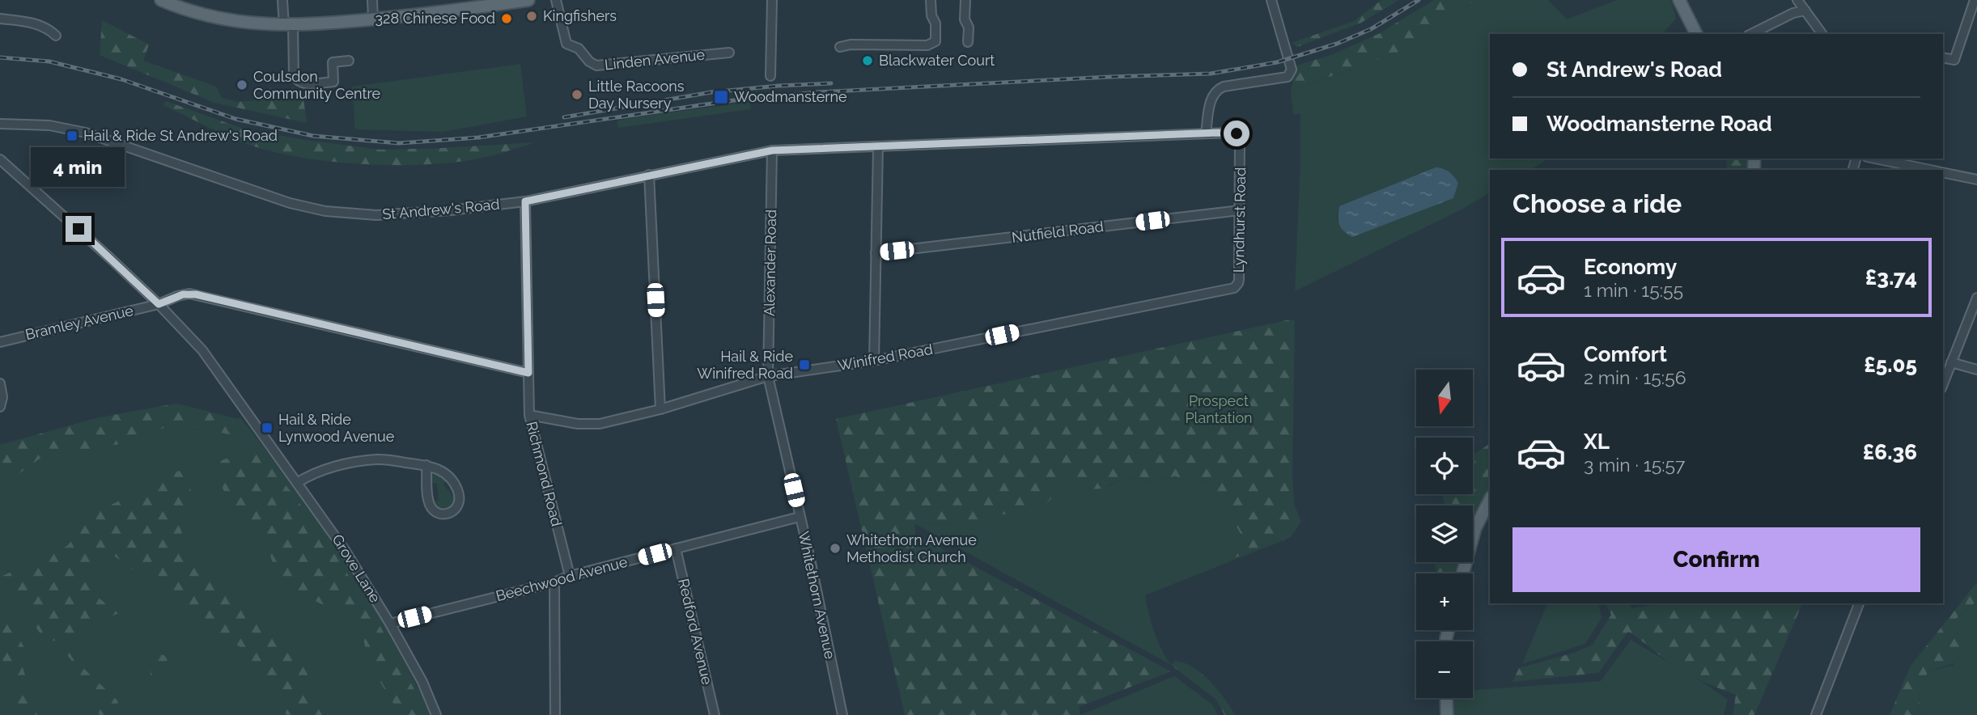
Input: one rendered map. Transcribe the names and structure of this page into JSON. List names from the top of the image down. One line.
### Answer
{"streets":{"street":["Linden Avenue","St Andrew's Road","Lyndhurst Road","Nutfield Road","Alexander Road","Bramley Avenue","Winifred Road","Richmond Road","Grove Lane","Beechwood Avenue","Whitethorn Avenue","Redford Avenue"]},"crossings":[["St Andrew's Road","Lyndhurst Road"],["St Andrew's Road","Alexander Road"],["St Andrew's Road","Richmond Road"],["Lyndhurst Road","Nutfield Road"],["Lyndhurst Road","Winifred Road"],["Alexander Road","Winifred Road"],["Alexander Road","Whitethorn Avenue"],["Bramley Avenue","Richmond Road"],["Bramley Avenue","Grove Lane"],["Winifred Road","Richmond Road"],["Winifred Road","Whitethorn Avenue"],["Richmond Road","Beechwood Avenue"],["Grove Lane","Beechwood Avenue"],["Beechwood Avenue","Whitethorn Avenue"],["Beechwood Avenue","Redford Avenue"]],"parks":["Prospect Plantation"],"places":{"other":["Kingfishers","328 Chinese Food","Blackwater Court","Coulsdon Community Centre","Little Racoons Day Nursery","Whitethorn Avenue Methodist Church"],"transit":["Woodmansterne","Hail & Ride St Andrew's Road","Hail & Ride Winifred Road","Hail & Ride Lynwood Avenue"]},"north":"bottom","page":{"banner":["St Andrew's Road","Woodmansterne Road"],"bubble":"4 min","heading":"Choose a ride","list":[{"name":"Economy","note":"1 min · 15:55","value":"£3.74"},{"name":"Comfort","note":"2 min · 15:56","value":"£5.05"},{"name":"XL","note":"3 min · 15:57","value":"£6.36"}],"map_buttons":["+","−"],"buttons":"Confirm"}}
